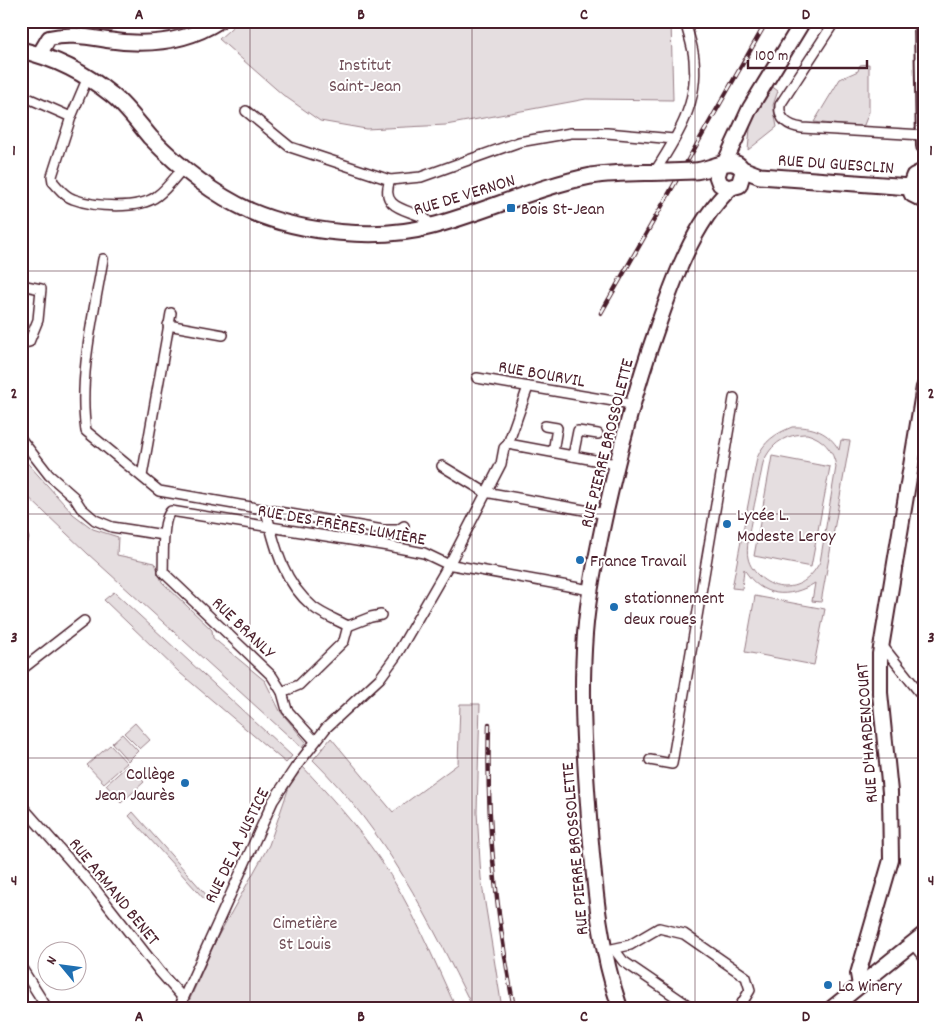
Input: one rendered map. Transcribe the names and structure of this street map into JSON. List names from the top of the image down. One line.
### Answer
{"streets":{"main road":["RUE DU GUESCLIN","RUE DE VERNON","RUE PIERRE BROSSOLETTE","RUE D'HARDENCOURT"],"street":["RUE BOURVIL","RUE DES FRÈRES LUMIÈRE","RUE BRANLY","RUE DE LA JUSTICE","RUE ARMAND BENET"]},"crossings":[["RUE DU GUESCLIN","RUE DE VERNON"],["RUE DU GUESCLIN","RUE PIERRE BROSSOLETTE"],["RUE DE VERNON","RUE PIERRE BROSSOLETTE"],["RUE BOURVIL","RUE PIERRE BROSSOLETTE"],["RUE BOURVIL","RUE DE LA JUSTICE"],["RUE PIERRE BROSSOLETTE","RUE DES FRÈRES LUMIÈRE"],["RUE DES FRÈRES LUMIÈRE","RUE BRANLY"],["RUE DES FRÈRES LUMIÈRE","RUE DE LA JUSTICE"],["RUE BRANLY","RUE DE LA JUSTICE"],["RUE DE LA JUSTICE","RUE ARMAND BENET"]],"parks":["Institut Saint-Jean","Cimetière St Louis"],"places":{"transit":["Bois St-Jean"],"other":["Lycée L. Modeste Leroy","France Travail","stationnement deux roues","Collège Jean Jaurès","La Winery"]},"scale_bar":"100 m","north":"top left","grid":{"columns":["A","B","C","D"],"rows":["1","2","3","4"]}}
